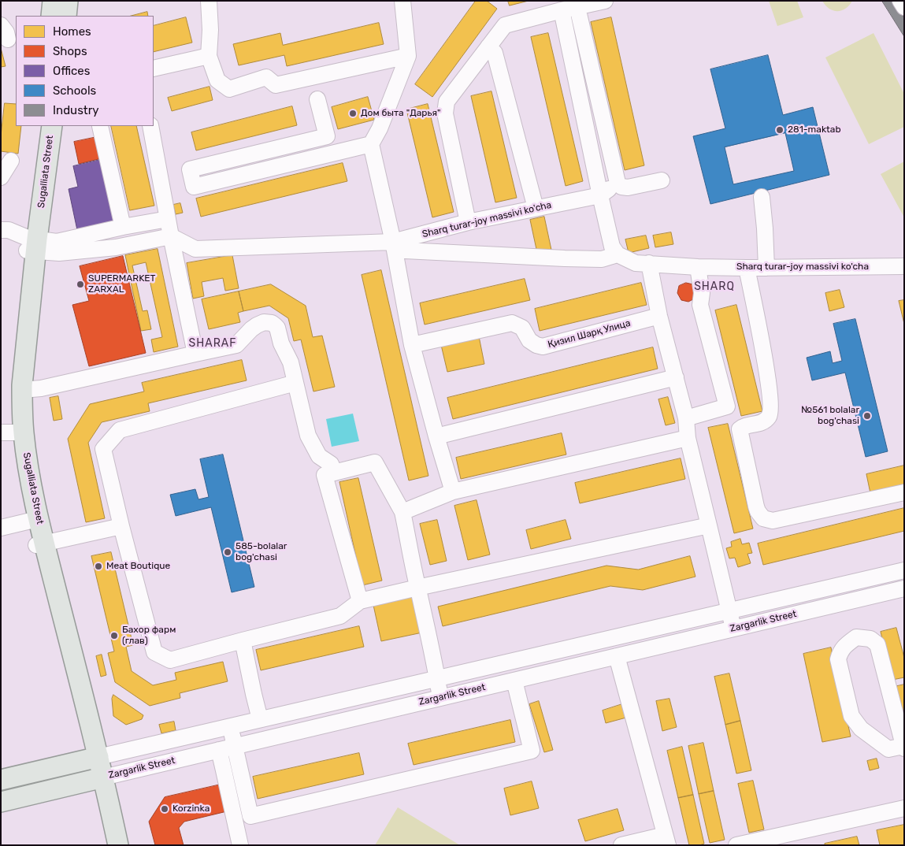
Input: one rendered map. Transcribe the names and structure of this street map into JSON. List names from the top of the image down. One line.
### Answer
{"streets":{"main road":["Sugalliata Street","Zargarlik Street"],"street":["Sharq turar-joy massivi ko'cha","Қизил Шарқ Улица"]},"crossings":[["Sugalliata Street","Zargarlik Street"]],"districts":["SHARQ","SHARAF"],"places":["Дом быта \"Дарья\"","281-maktab","SUPERMARKET ZARXAL","№561 bolalar bog'chasi","585-bolalar bog'chasi","Meat Boutique","Бахор фарм (глав)","Korzinka"],"legend":["Homes","Shops","Offices","Schools","Industry"]}
